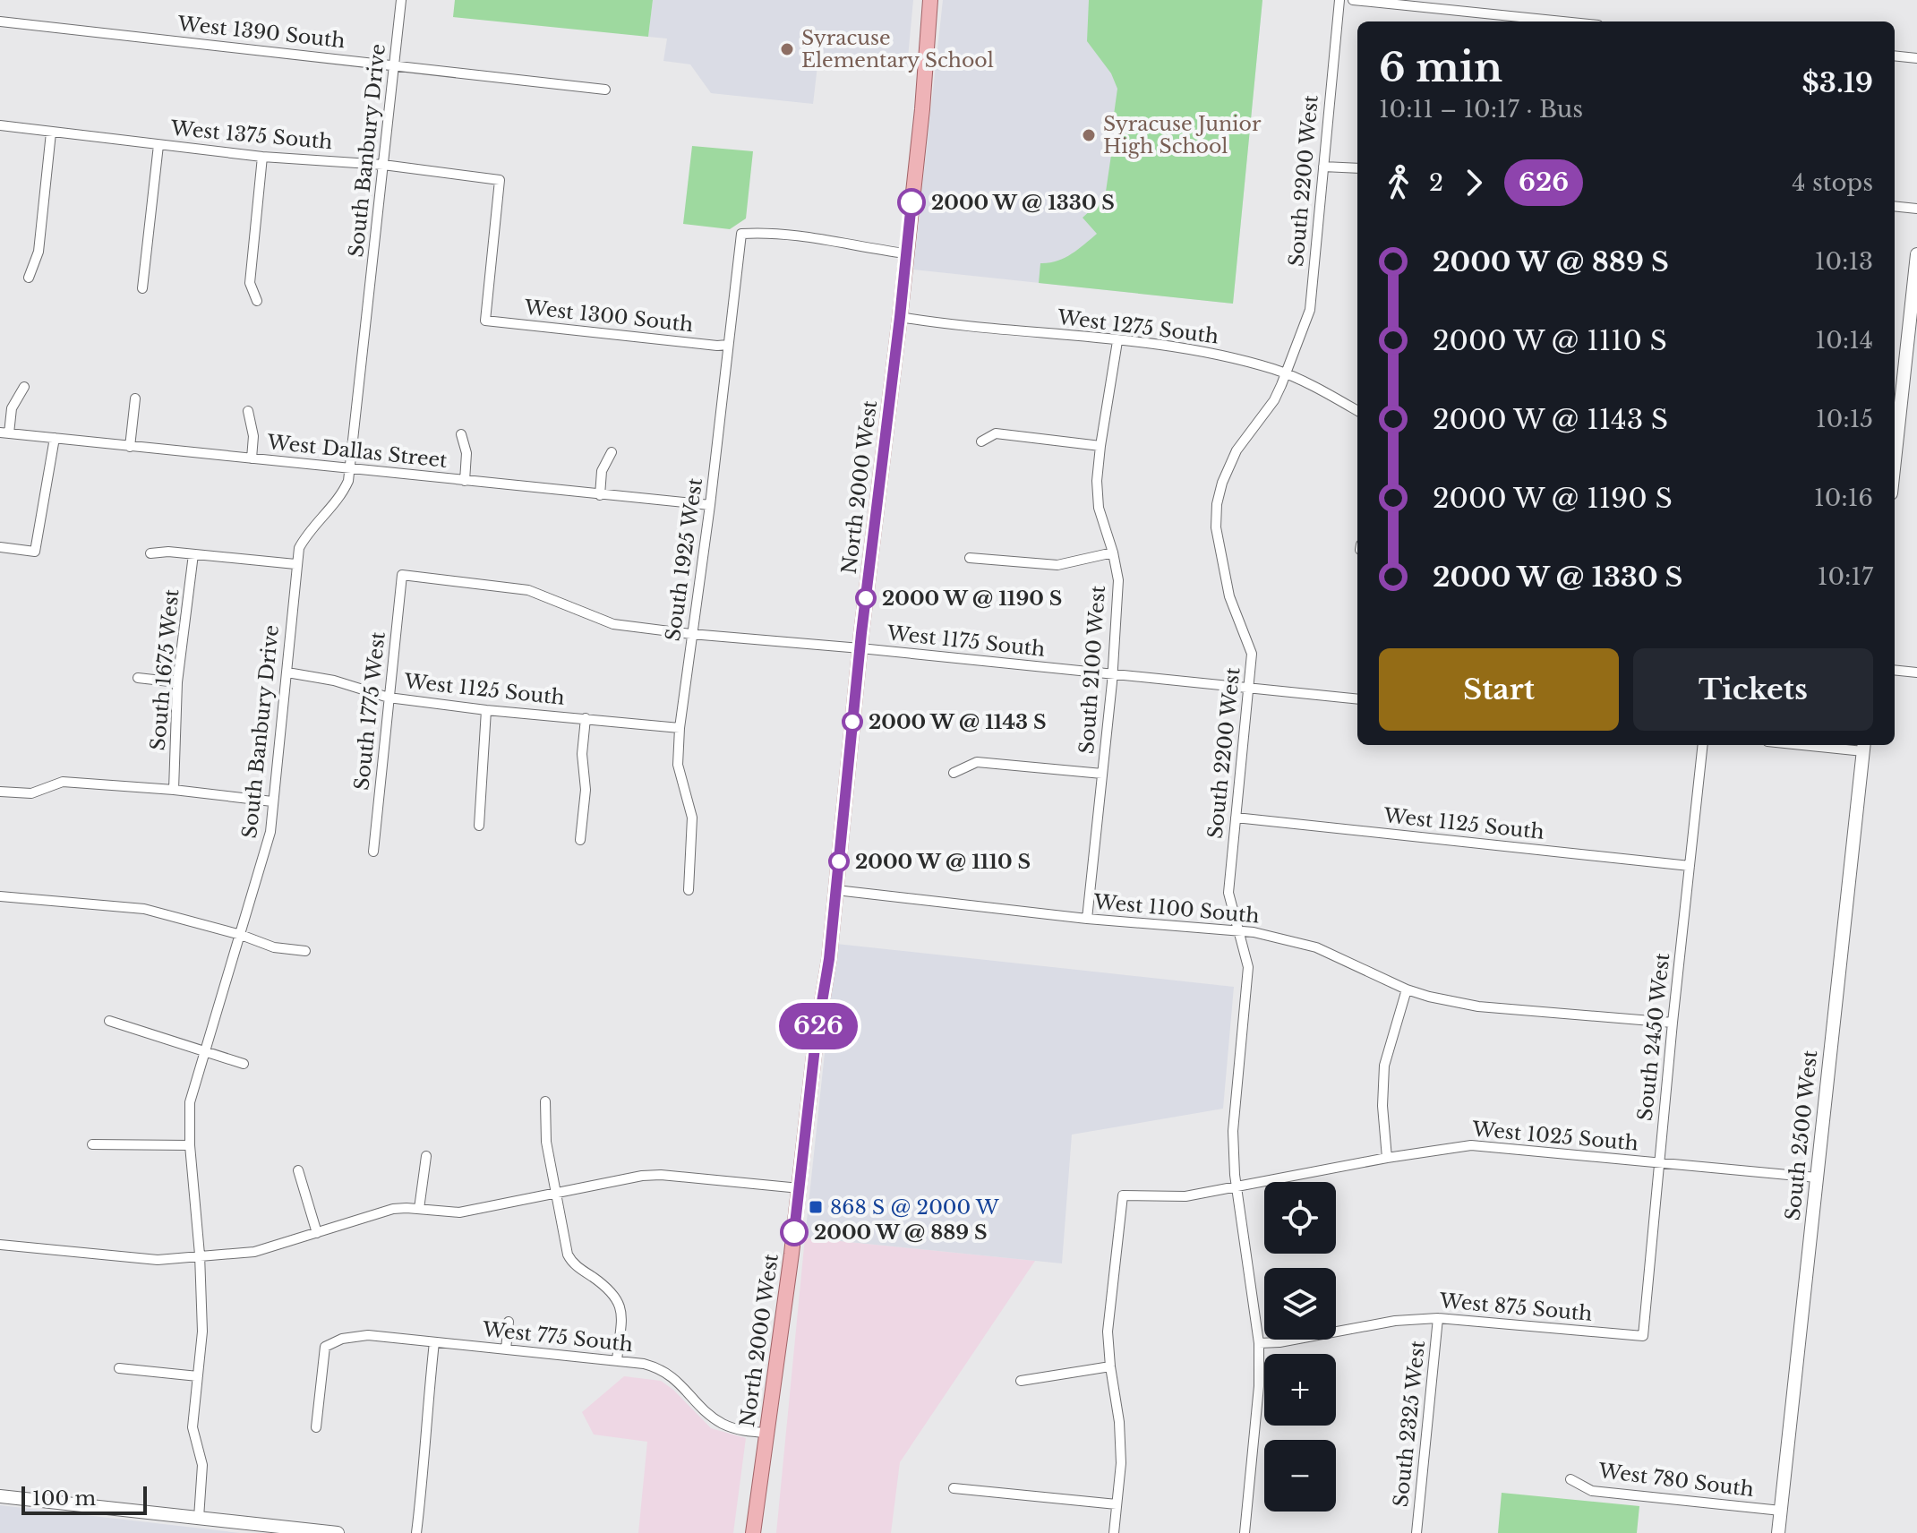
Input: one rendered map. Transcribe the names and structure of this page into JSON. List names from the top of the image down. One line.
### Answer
{"streets":{"main road":["North 2000 West"],"street":["West 1390 South","West 1375 South","South Banbury Drive","South 2200 West","West 1300 South","West 1275 South","West Dallas Street","South 1925 West","West 1175 South","South 1675 West","South 2100 West","West 1125 South","South 1775 West","West 1100 South","South 2450 West","South 2500 West","West 1025 South","West 875 South","West 775 South","South 2325 West","West 780 South"]},"crossings":[["West 1390 South","South Banbury Drive"],["West 1375 South","South Banbury Drive"],["West 1375 South","West 1300 South"],["South Banbury Drive","West Dallas Street"],["South Banbury Drive","West 1125 South"],["South 2200 West","West 1275 South"],["South 2200 West","West 1175 South"],["South 2200 West","West 1125 South"],["South 2200 West","West 1100 South"],["South 2200 West","West 1025 South"],["South 2200 West","West 875 South"],["West 1300 South","South 1925 West"],["West 1275 South","North 2000 West"],["West 1275 South","South 2100 West"],["West Dallas Street","South 1925 West"],["North 2000 West","South 1925 West"],["North 2000 West","West 1175 South"],["North 2000 West","West 1100 South"],["North 2000 West","West 775 South"],["South 1925 West","West 1175 South"],["South 1925 West","West 1125 South"],["West 1175 South","South 2100 West"],["West 1175 South","South 1775 West"],["South 2100 West","West 1100 South"],["West 1125 South","South 1775 West"],["West 1125 South","South 2450 West"],["West 1100 South","South 2450 West"],["South 2450 West","West 1025 South"],["South 2450 West","West 875 South"],["South 2500 West","West 1025 South"],["South 2500 West","West 780 South"],["West 875 South","South 2325 West"]],"places":{"other":["Syracuse Elementary School","Syracuse Junior High School","2000 W @ 1330 S","2000 W @ 1190 S","2000 W @ 1143 S","2000 W @ 1110 S","2000 W @ 889 S"],"transit":["868 S @ 2000 W"]},"lines":["bus line 626"],"scale_bar":"100 m","page":{"on_map":"626","heading":["6 min","10:11 – 10:17 · Bus","$3.19"],"legs":["2","626","4 stops"],"list":[{"name":"2000 W @ 889 S","value":"10:13"},{"name":"2000 W @ 1110 S","value":"10:14"},{"name":"2000 W @ 1143 S","value":"10:15"},{"name":"2000 W @ 1190 S","value":"10:16"},{"name":"2000 W @ 1330 S","value":"10:17"}],"buttons":["Start","Tickets"],"map_buttons":["+","−"],"scale":"100 m"}}
